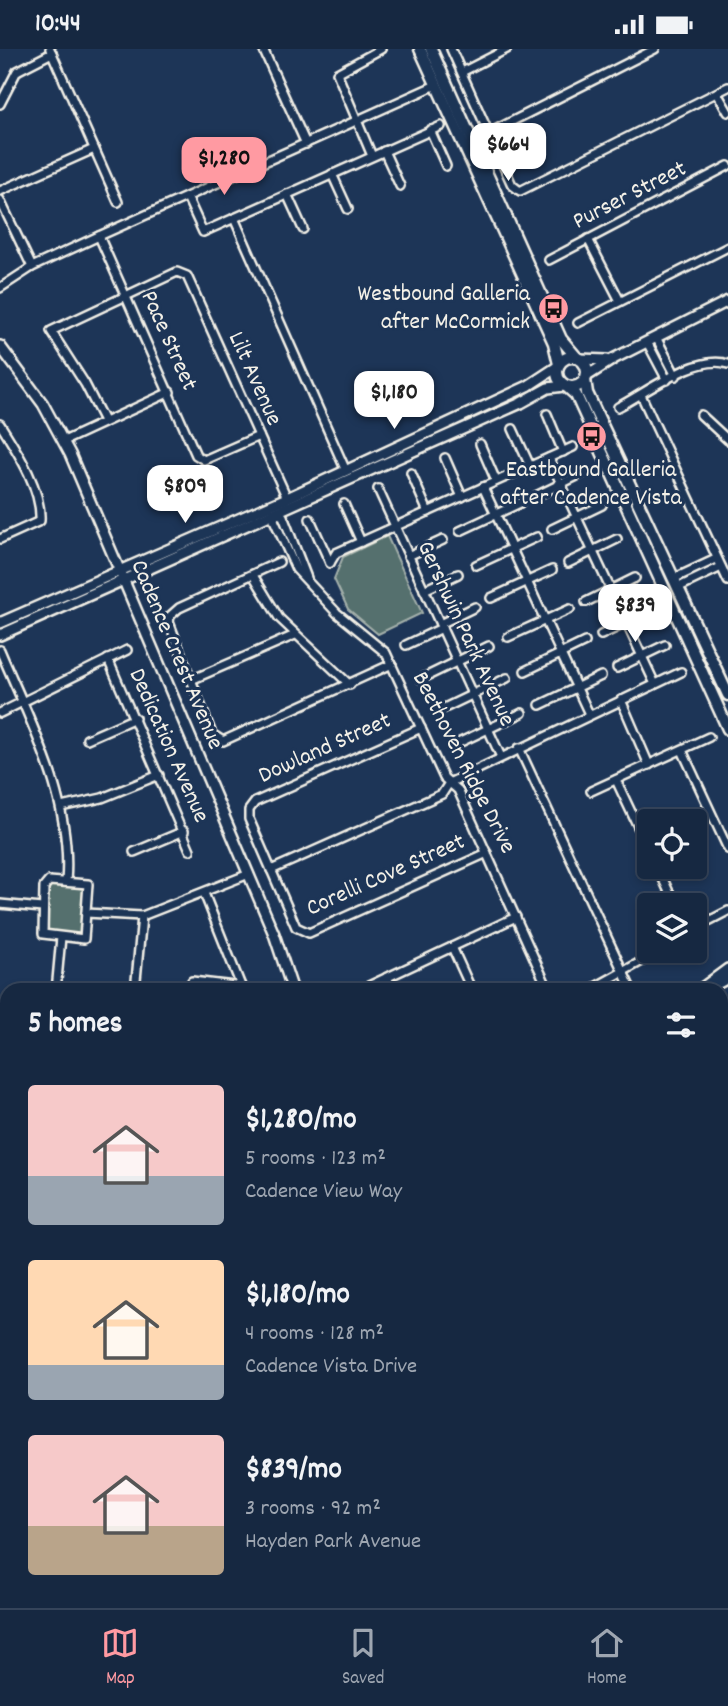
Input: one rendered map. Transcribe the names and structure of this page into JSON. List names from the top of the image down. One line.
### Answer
{"streets":{"street":["Purser Street","Pace Street","Lilt Avenue","Gershwin Park Avenue","Cadence Crest Avenue","Dedication Avenue","Dowland Street","Beethoven Ridge Drive","Corelli Cove Street"]},"crossings":[["Pace Street","Lilt Avenue"],["Dowland Street","Beethoven Ridge Drive"],["Dowland Street","Corelli Cove Street"],["Beethoven Ridge Drive","Corelli Cove Street"]],"places":{"bus stop":["Westbound Galleria after McCormick","Eastbound Galleria after Cadence Vista"]},"page":{"status":"10:44","price":["$664","$1,280","$1,180","$809","$839"],"heading":"5 homes","list":[{"name":"$1,280/mo","note":"5 rooms · 123 m² · Cadence View Way"},{"name":"$1,180/mo","note":"4 rooms · 128 m² · Cadence Vista Drive"},{"name":"$839/mo","note":"3 rooms · 92 m² · Hayden Park Avenue"}],"tabs":["Map","Saved","Home"]}}
